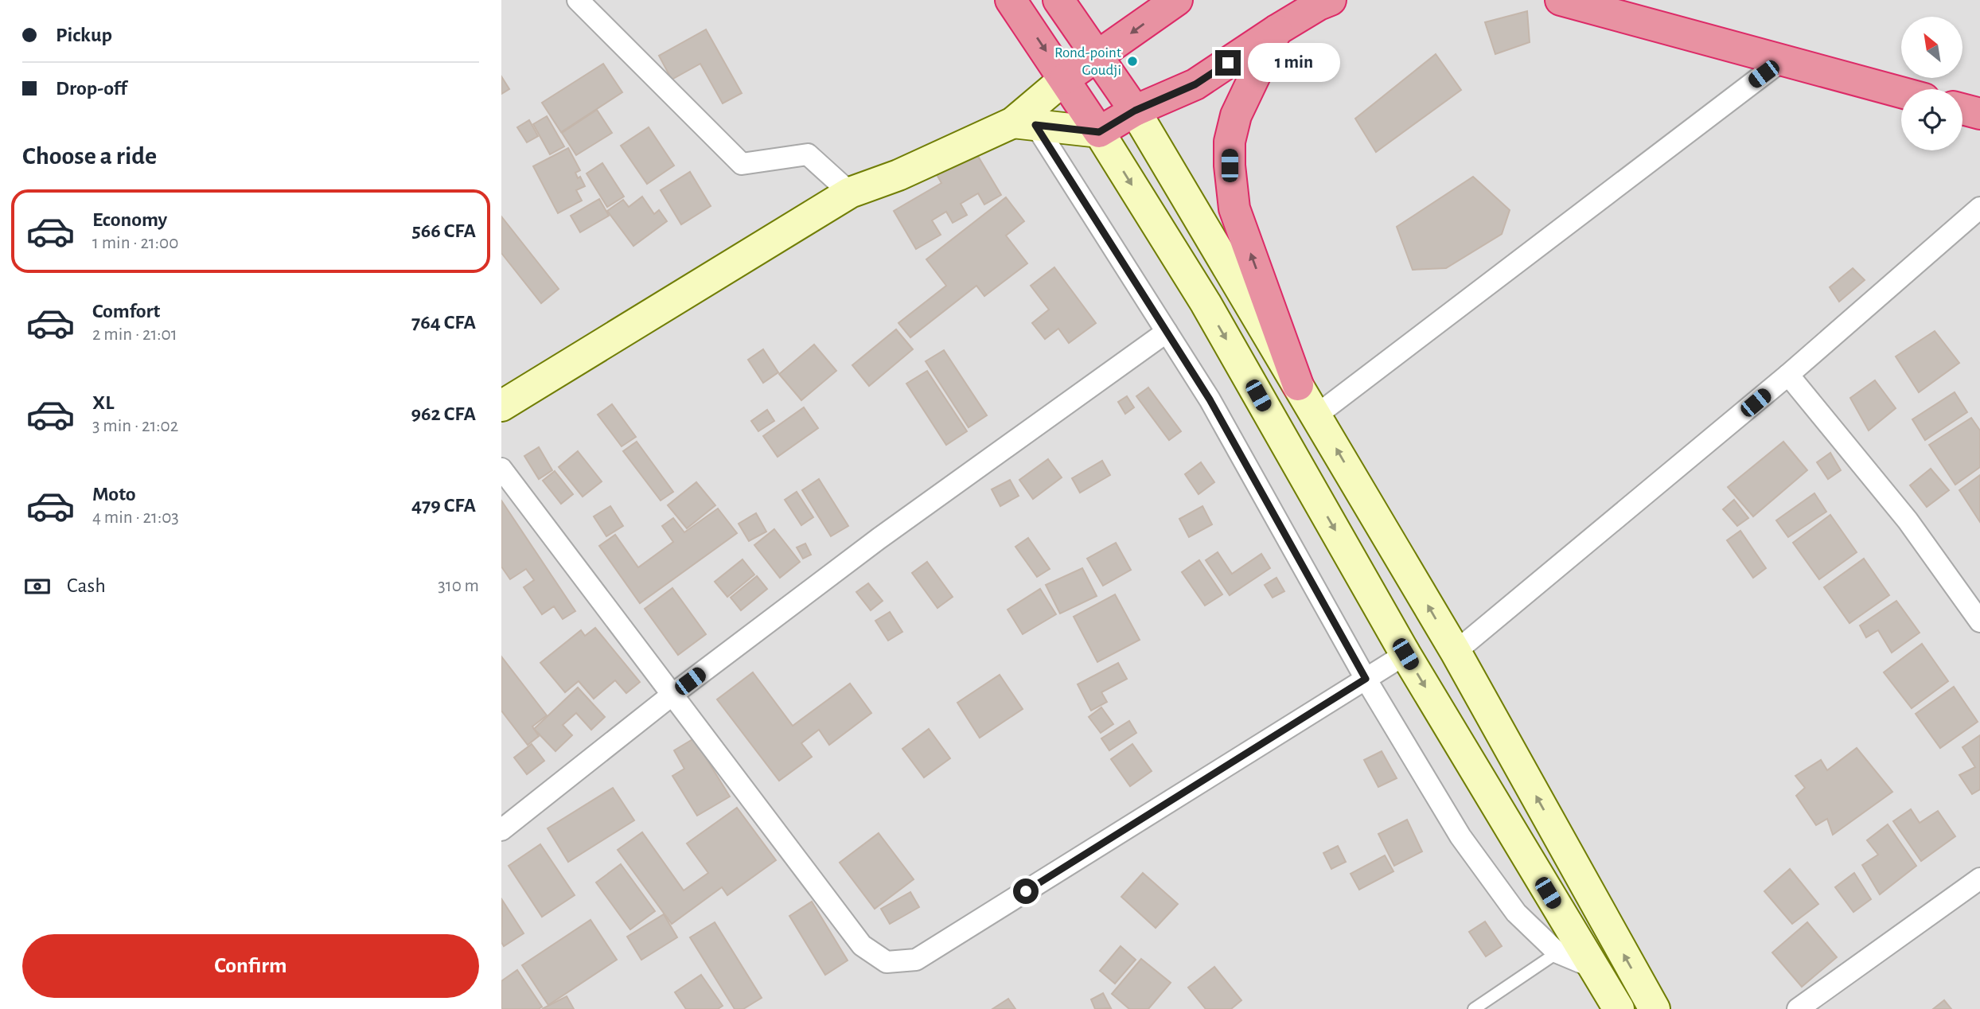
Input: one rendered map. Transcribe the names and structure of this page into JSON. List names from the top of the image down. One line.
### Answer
{"places":["Rond-point Goudji"],"north":"top left","page":{"banner":["Pickup","Drop-off"],"bubble":"1 min","heading":"Choose a ride","list":[{"name":"Economy","note":"1 min · 21:00","value":"566 CFA"},{"name":"Comfort","note":"2 min · 21:01","value":"764 CFA"},{"name":"XL","note":"3 min · 21:02","value":"962 CFA"},{"name":"Moto","note":"4 min · 21:03","value":"479 CFA"}],"pay":["Cash","310 m"],"buttons":"Confirm"}}
